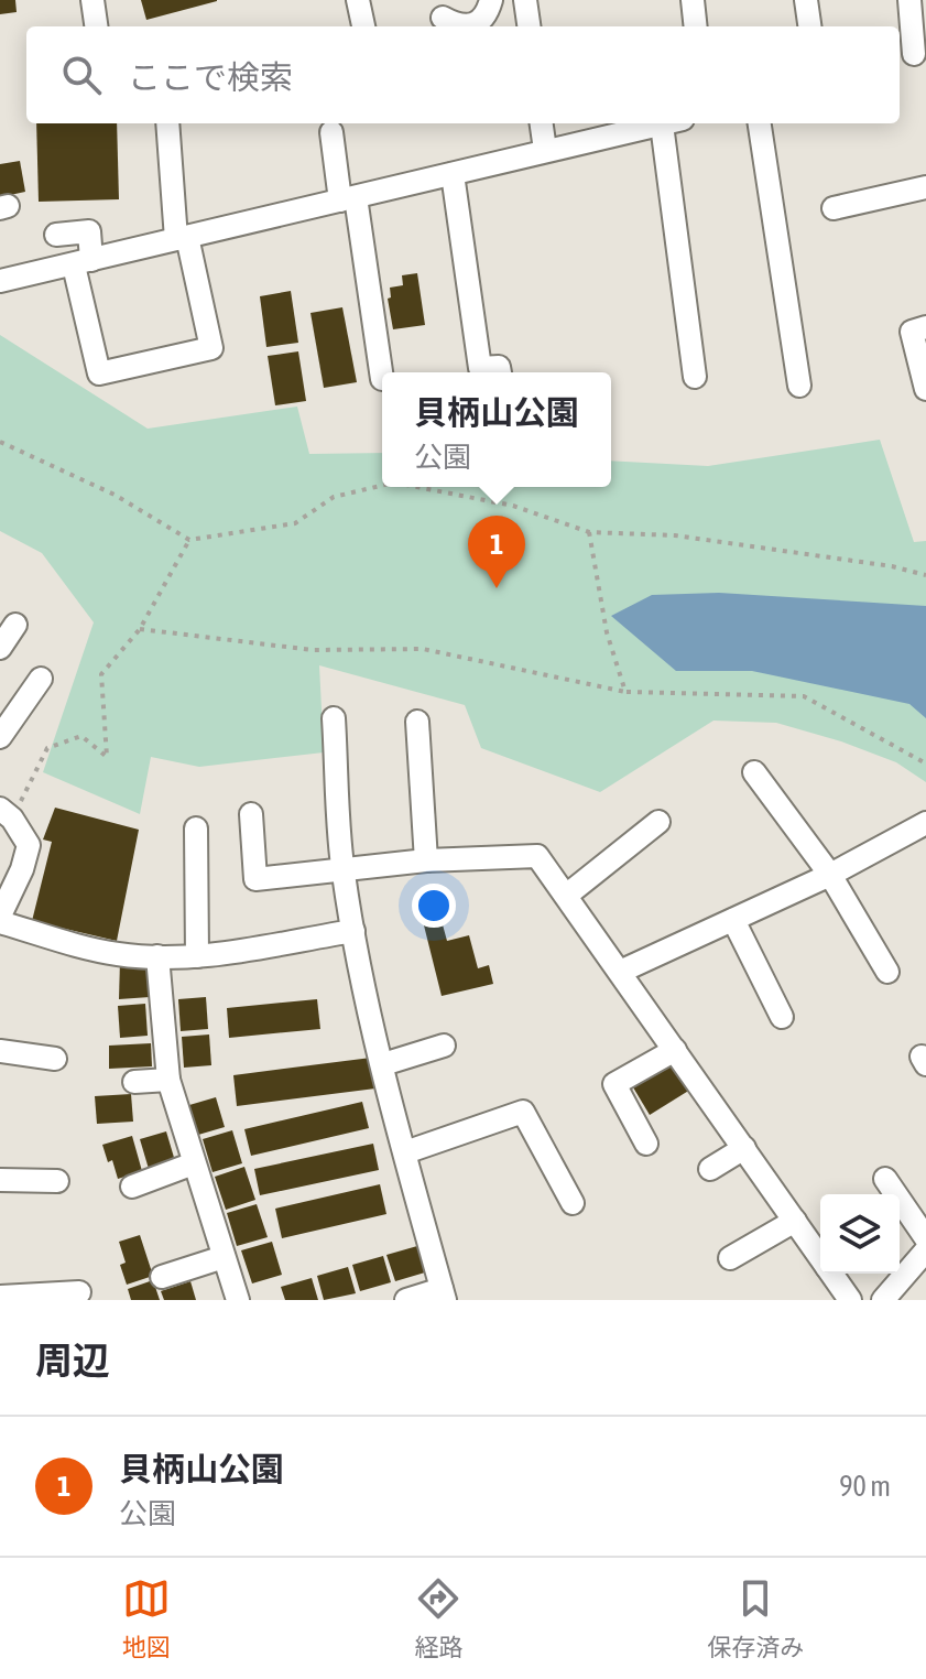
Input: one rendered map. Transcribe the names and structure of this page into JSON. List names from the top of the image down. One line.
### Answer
{"page":{"search":"ここで検索","popup":["貝柄山公園","公園"],"pins":"1","heading":"周辺","list":[{"mark":"1","name":"貝柄山公園","note":"公園","value":"90 m"}],"nav":["地図","経路","保存済み"]}}
